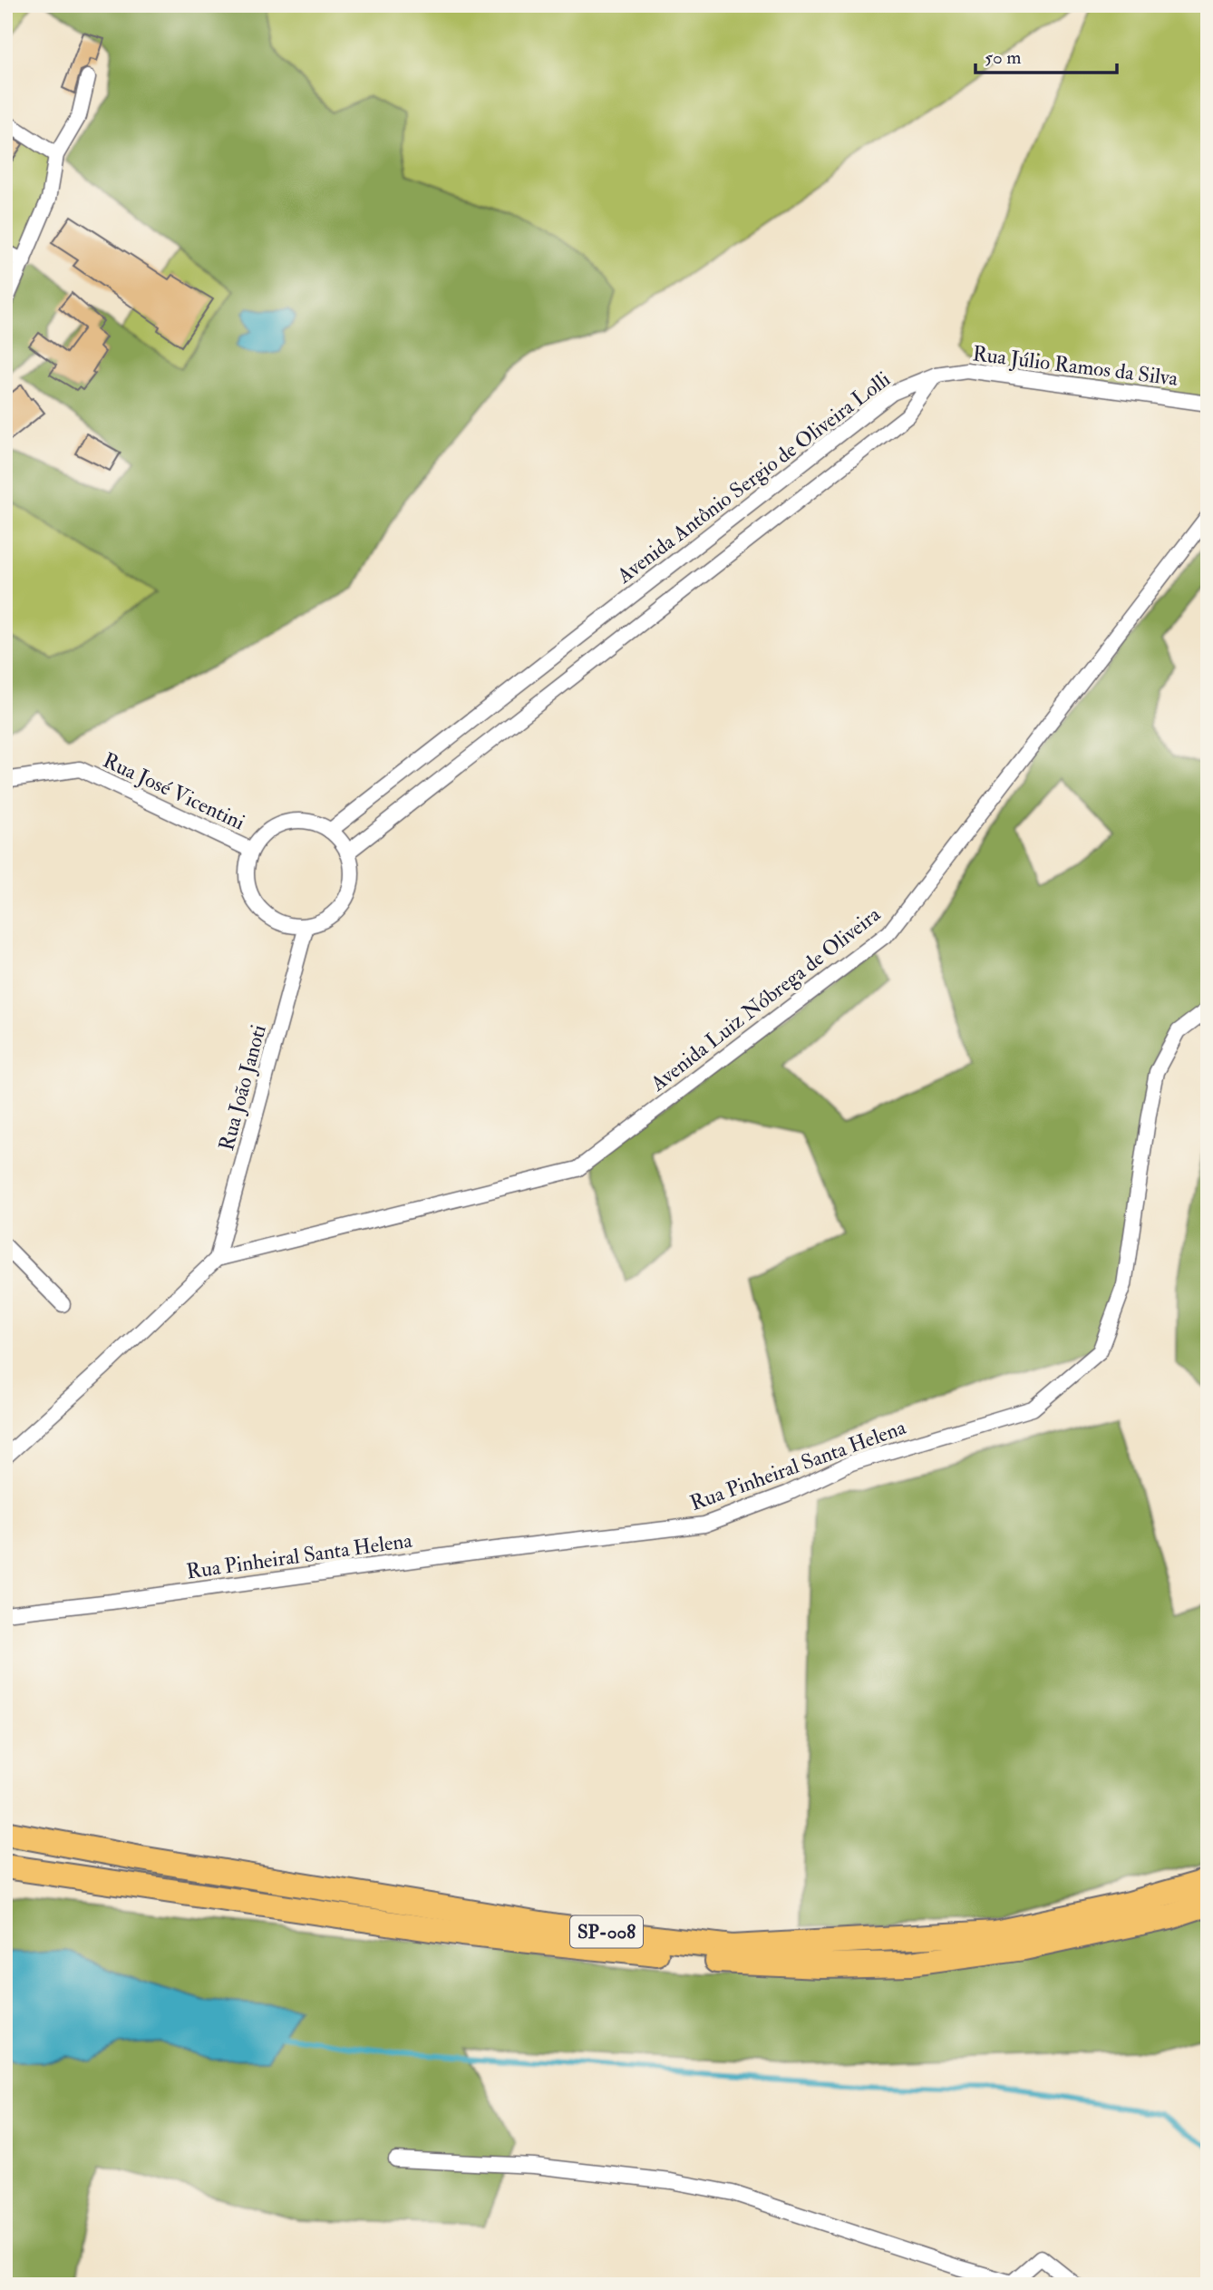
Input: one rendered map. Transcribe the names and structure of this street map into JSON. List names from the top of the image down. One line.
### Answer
{"streets":{"main road":["SP-008"],"street":["Rua Júlio Ramos da Silva","Avenida Antônio Sergio de Oliveira Lolli","Rua José Vicentini","Avenida Luiz Nóbrega de Oliveira","Rua João Janoti","Rua Pinheiral Santa Helena"]},"crossings":[["Rua Júlio Ramos da Silva","Avenida Antônio Sergio de Oliveira Lolli"],["Avenida Antônio Sergio de Oliveira Lolli","Rua José Vicentini"],["Avenida Antônio Sergio de Oliveira Lolli","Rua João Janoti"],["Rua José Vicentini","Rua João Janoti"],["Avenida Luiz Nóbrega de Oliveira","Rua João Janoti"]],"scale_bar":"50 m"}
